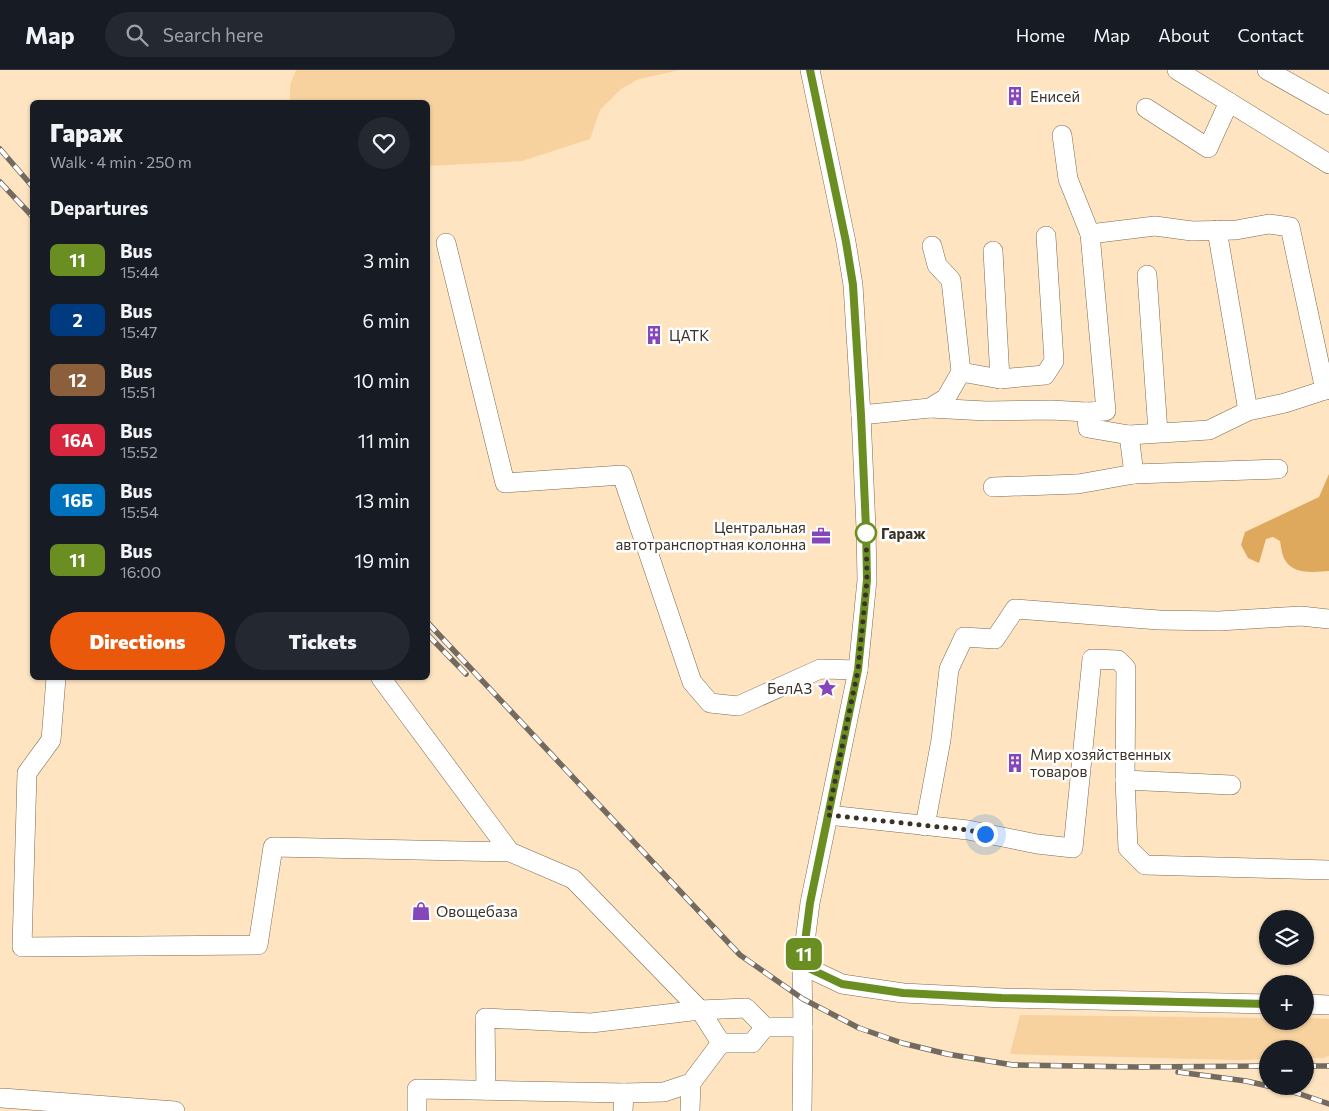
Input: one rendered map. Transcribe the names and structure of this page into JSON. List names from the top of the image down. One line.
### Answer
{"places":{"building":["Енисей","ЦАТК","Мир хозяйственных товаров"],"other":["Гараж"],"office":["Центральная автотранспортная колонна"],"place":["БелАЗ"],"shop":["Овощебаза"]},"lines":["bus line 11"],"page":{"header":"Map","search":"Search here","nav":["Home","Map","About","Contact"],"on_map":"11","heading":[["Гараж","Walk · 4 min · 250 m"],"Departures"],"list":[{"mark":"11","name":"Bus","note":"15:44","value":"3 min"},{"mark":"2","name":"Bus","note":"15:47","value":"6 min"},{"mark":"12","name":"Bus","note":"15:51","value":"10 min"},{"mark":"16А","name":"Bus","note":"15:52","value":"11 min"},{"mark":"16Б","name":"Bus","note":"15:54","value":"13 min"},{"mark":"11","name":"Bus","note":"16:00","value":"19 min"}],"buttons":["Directions","Tickets"],"map_buttons":["+","−"]}}
